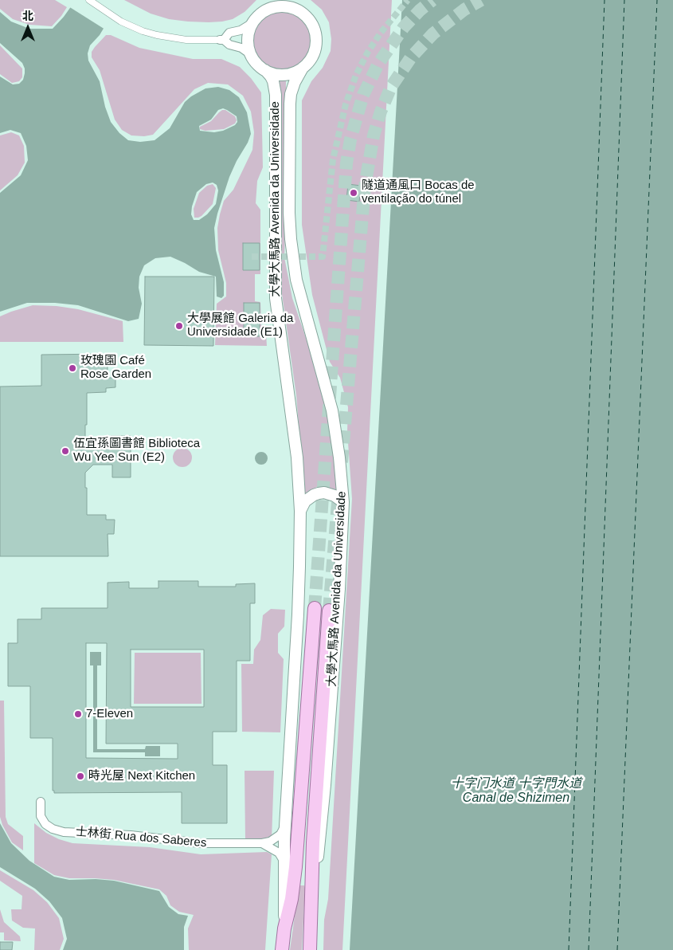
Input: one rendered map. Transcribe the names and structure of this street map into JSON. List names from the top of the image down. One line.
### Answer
{"streets":{"main road":["大學大馬路 Avenida da Universidade"],"street":["士林街 Rua dos Saberes"]},"water":["十字门水道 十字門水道 Canal de Shizimen"],"places":["隧道通風口 Bocas de ventilação do túnel","大學展館 Galeria da Universidade (E1)","玫瑰園 Café Rose Garden","伍宜孫圖書館 Biblioteca Wu Yee Sun (E2)","7-Eleven","時光屋 Next Kitchen"],"north":"top"}
